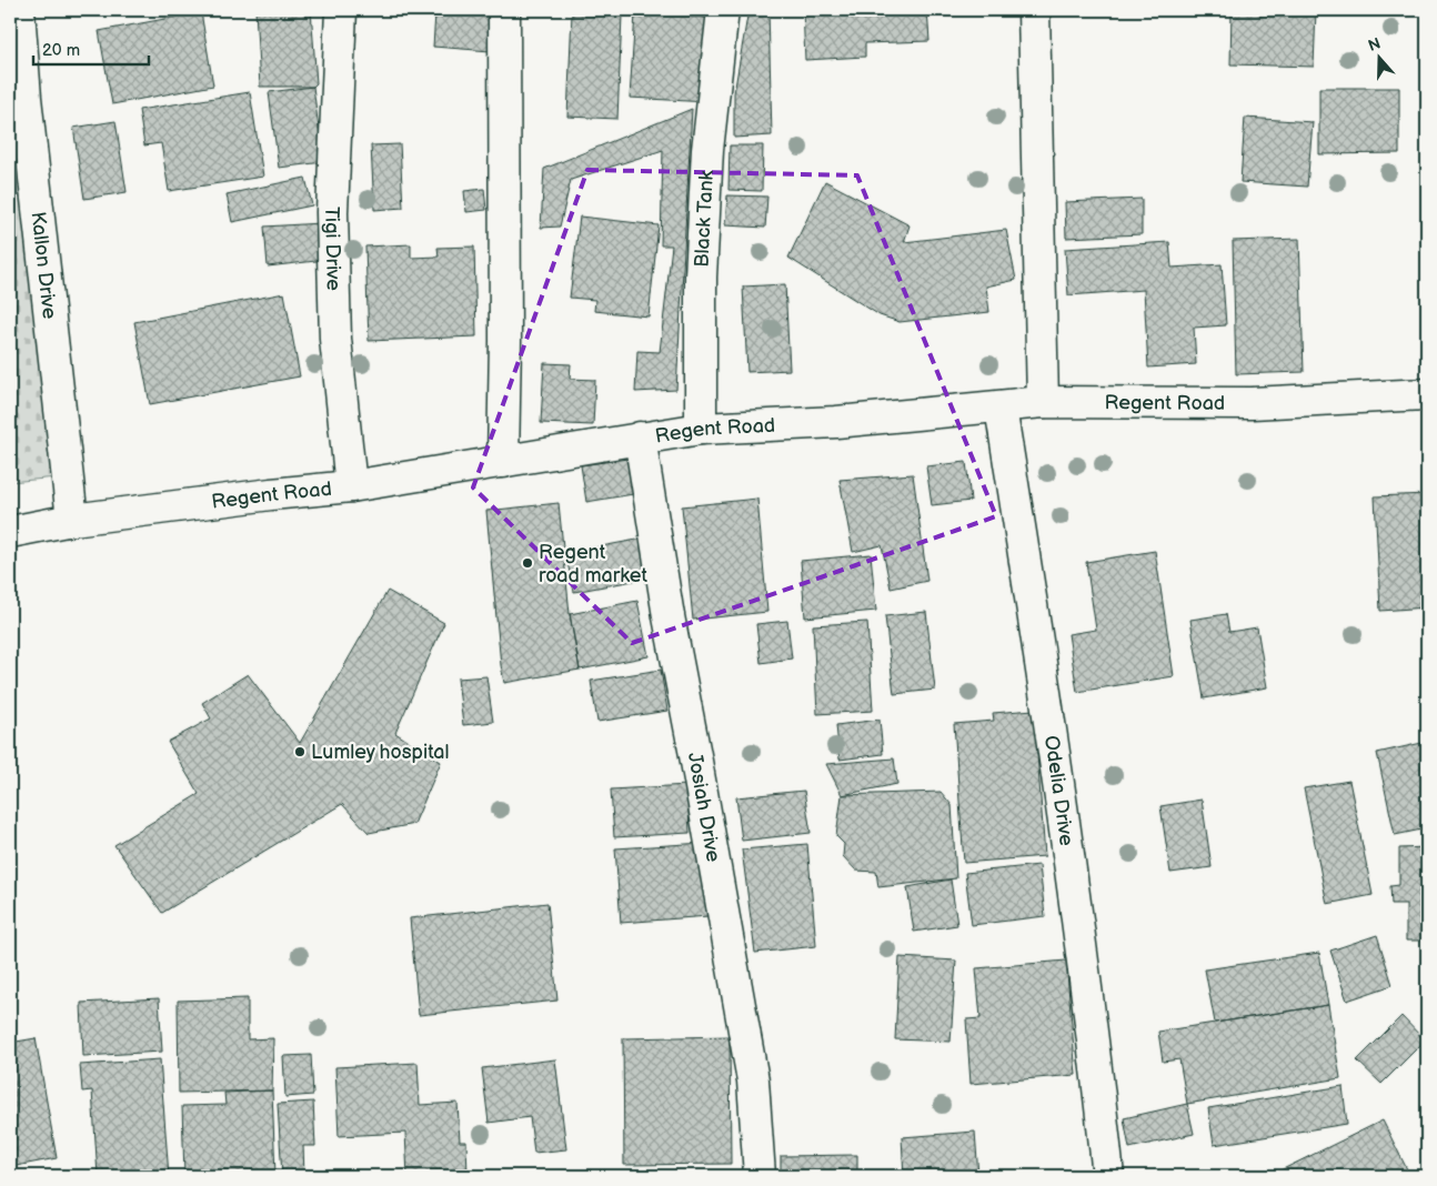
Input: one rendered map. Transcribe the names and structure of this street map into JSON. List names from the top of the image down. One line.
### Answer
{"streets":{"street":["Black Tank","Tigi Drive","Kallon Drive","Regent Road","Odelia Drive","Josiah Drive"]},"crossings":[["Black Tank","Regent Road"],["Tigi Drive","Regent Road"],["Kallon Drive","Regent Road"],["Regent Road","Odelia Drive"],["Regent Road","Josiah Drive"]],"places":["Regent road market","Lumley hospital"],"scale_bar":"20 m","north":"top"}
